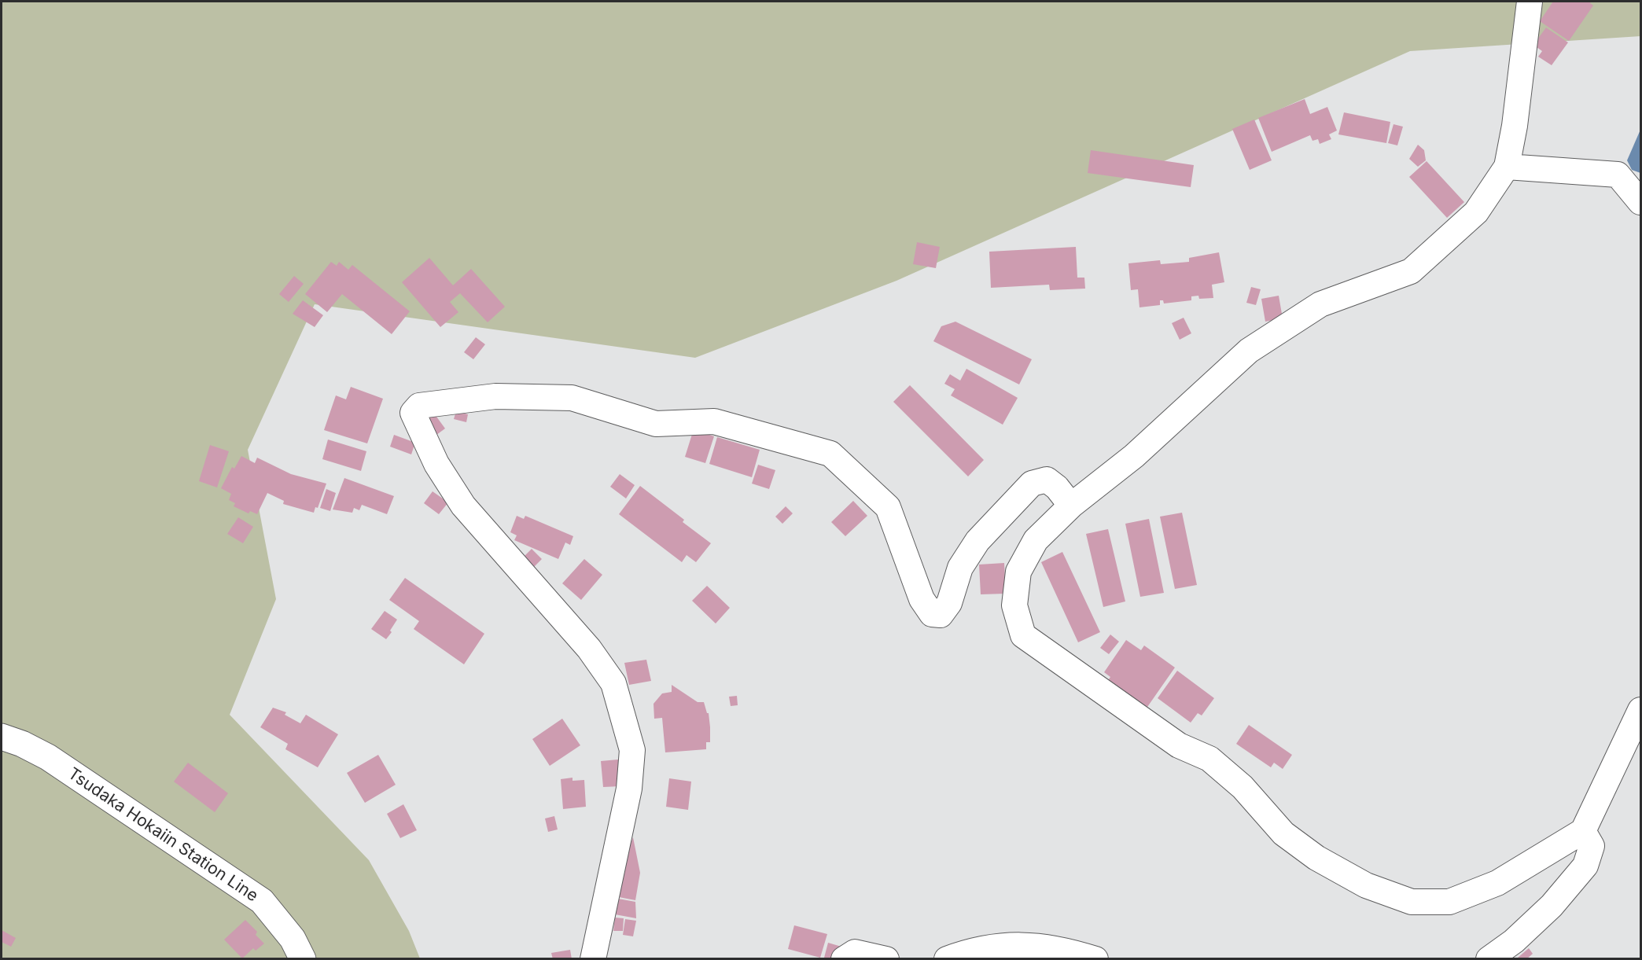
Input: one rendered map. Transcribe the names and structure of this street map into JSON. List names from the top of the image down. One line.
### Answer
{"streets":{"main road":["Tsudaka Hokaiin Station Line"]}}
